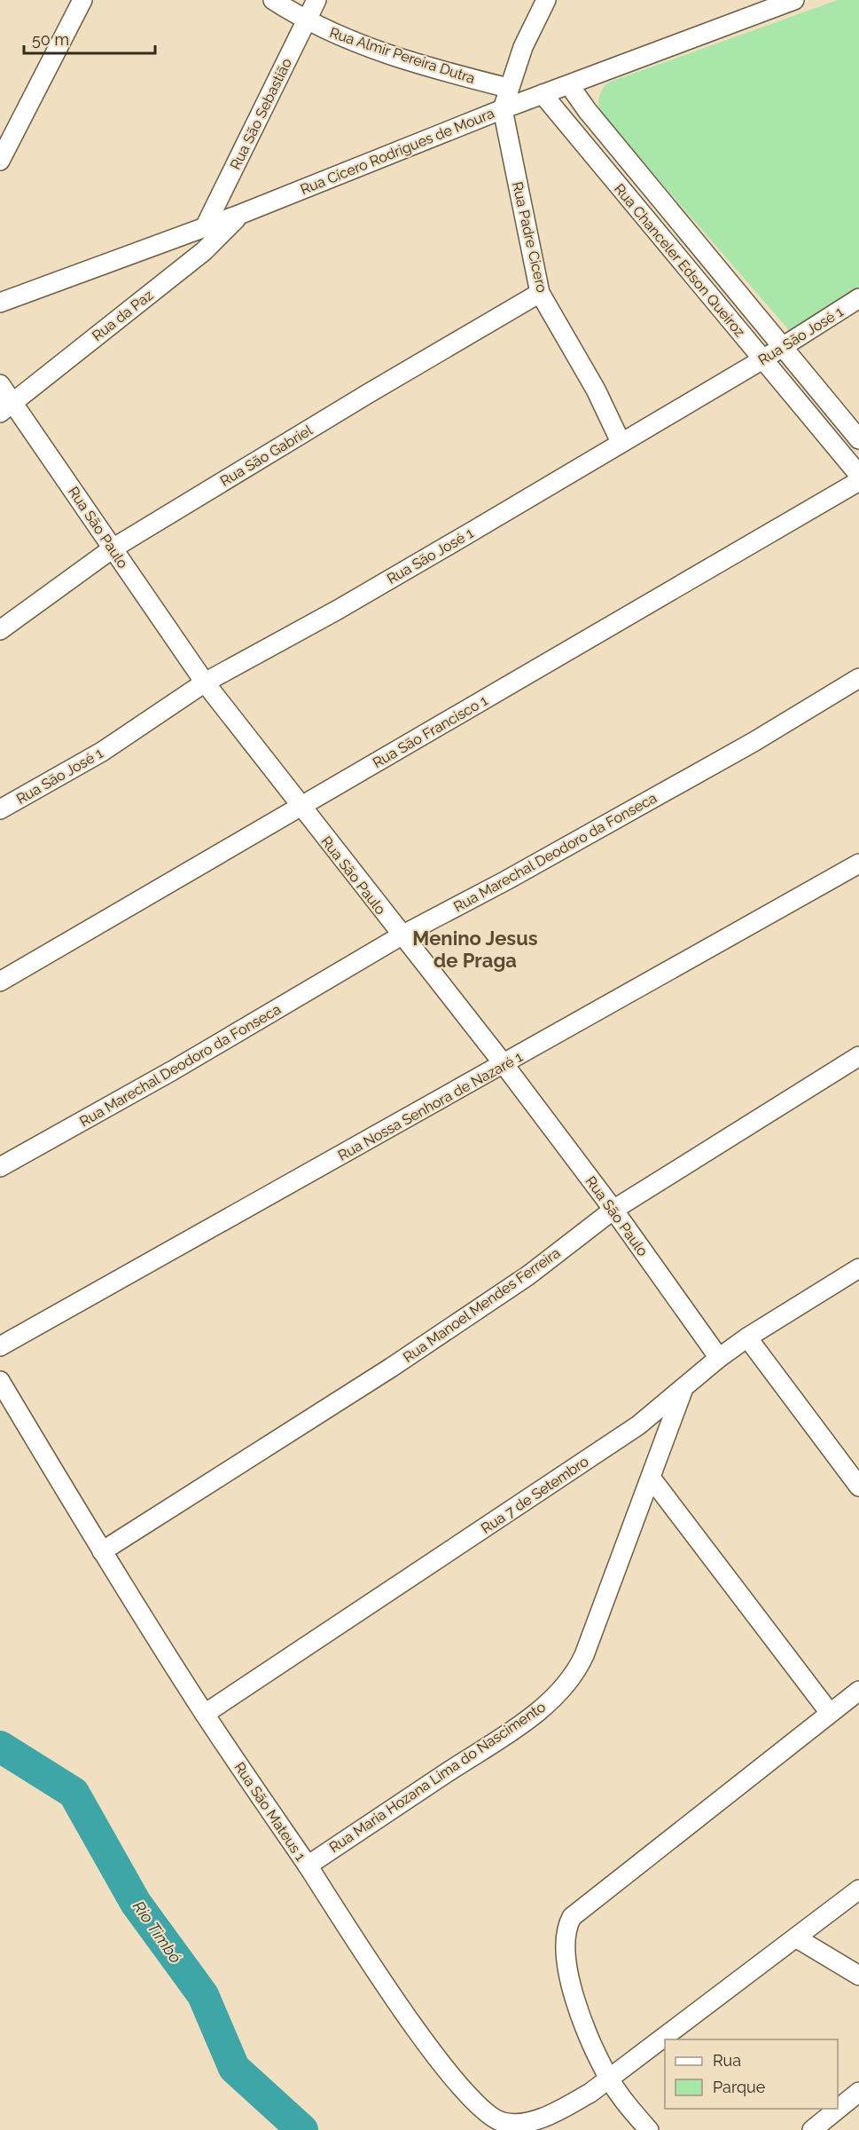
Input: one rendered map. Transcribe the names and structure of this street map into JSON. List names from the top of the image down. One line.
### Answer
{"streets":{"street":["Rua Almir Pereira Dutra","Rua São Sebastião","Rua Cícero Rodrigues de Moura","Rua Padre Cicero","Rua Chanceler Edson Queiroz","Rua da Paz","Rua São José 1","Rua São Gabriel","Rua São Paulo","Rua São Francisco 1","Rua Marechal Deodoro da Fonseca","Rua Nossa Senhora de Nazaré 1","Rua Manoel Mendes Ferreira","Rua 7 de Setembro","Rua Maria Hozana Lima do Nascimento","Rua São Mateus 1"]},"crossings":[["Rua Almir Pereira Dutra","Rua São Sebastião"],["Rua São Sebastião","Rua Cícero Rodrigues de Moura"],["Rua Cícero Rodrigues de Moura","Rua Padre Cicero"],["Rua Cícero Rodrigues de Moura","Rua Chanceler Edson Queiroz"],["Rua Cícero Rodrigues de Moura","Rua da Paz"],["Rua Padre Cicero","Rua São José 1"],["Rua Padre Cicero","Rua São Gabriel"],["Rua Chanceler Edson Queiroz","Rua São José 1"],["Rua da Paz","Rua São Paulo"],["Rua São José 1","Rua São Paulo"],["Rua São Gabriel","Rua São Paulo"],["Rua São Paulo","Rua São Francisco 1"],["Rua São Paulo","Rua Marechal Deodoro da Fonseca"],["Rua São Paulo","Rua Nossa Senhora de Nazaré 1"],["Rua São Paulo","Rua Manoel Mendes Ferreira"],["Rua São Paulo","Rua 7 de Setembro"],["Rua Manoel Mendes Ferreira","Rua São Mateus 1"],["Rua 7 de Setembro","Rua Maria Hozana Lima do Nascimento"],["Rua 7 de Setembro","Rua São Mateus 1"],["Rua Maria Hozana Lima do Nascimento","Rua São Mateus 1"]],"districts":["Menino Jesus de Praga"],"water":["Rio Timbó"],"legend":["Rua","Parque"],"scale_bar":"50 m"}
